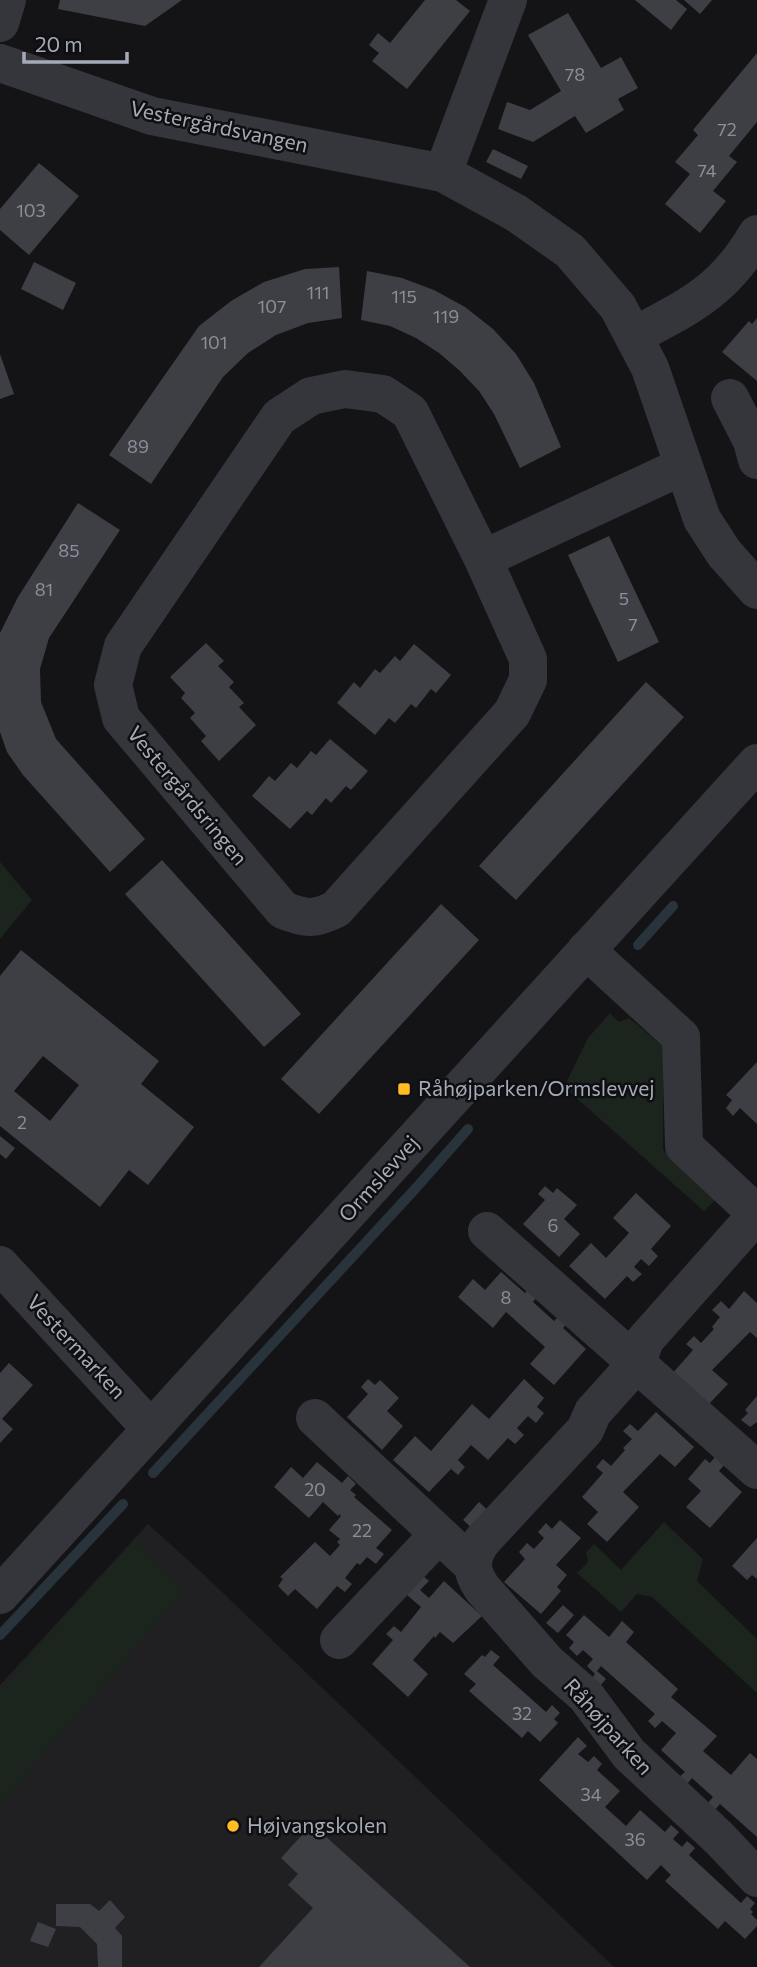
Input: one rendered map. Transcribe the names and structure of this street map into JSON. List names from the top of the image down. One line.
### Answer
{"streets":{"street":["Vestergårdsvangen","Vestergårdsringen","Ormslevvej","Vestermarken","Råhøjparken"]},"crossings":[["Ormslevvej","Vestermarken"]],"places":{"transit":["Råhøjparken/Ormslevvej"],"other":["Højvangskolen"]},"house_numbers":["78","72","74","103","111","115","107","119","101","89","85","81","5","7","2","6","8","20","22","32","34","36"],"scale_bar":"20 m"}
